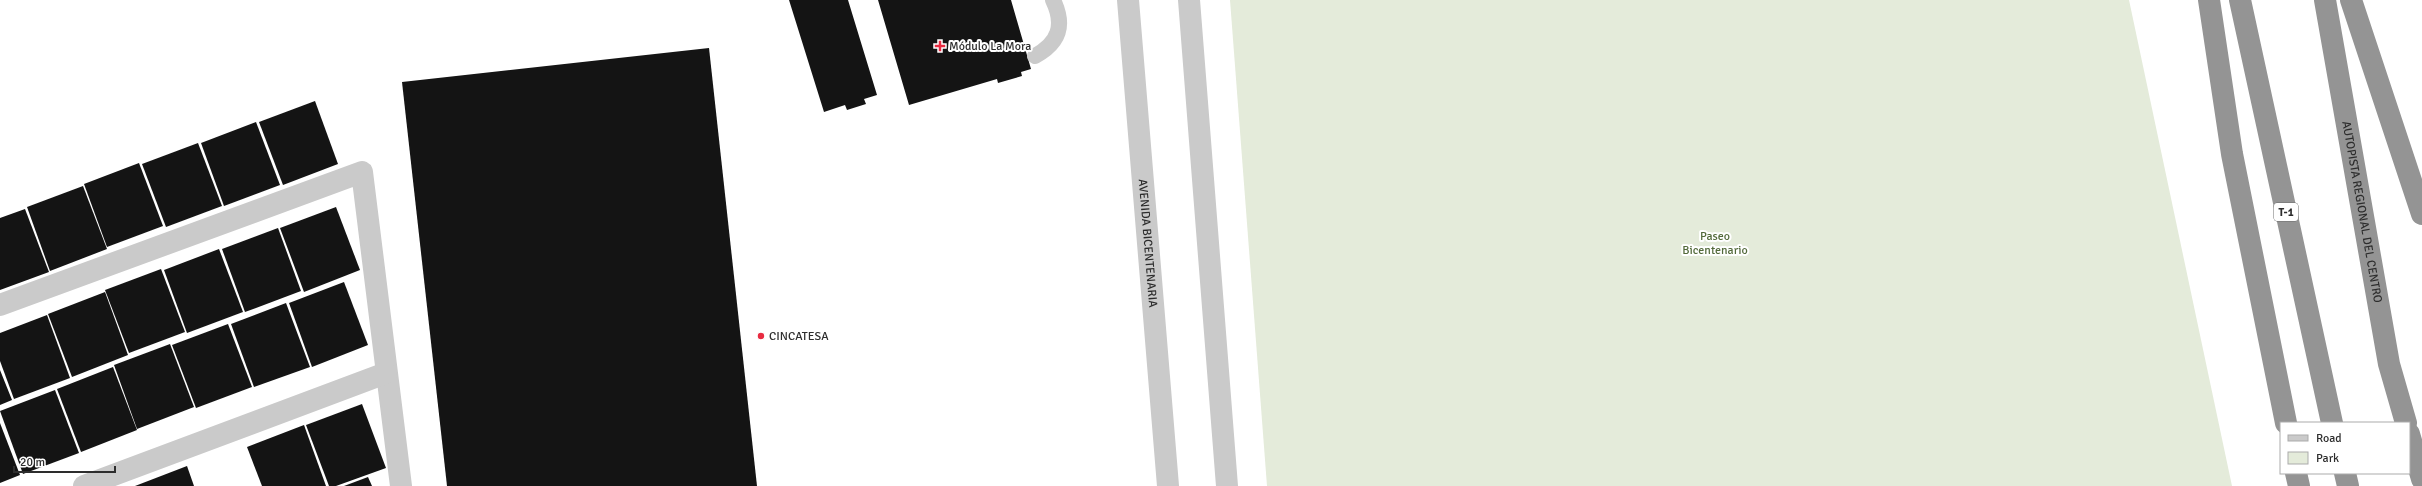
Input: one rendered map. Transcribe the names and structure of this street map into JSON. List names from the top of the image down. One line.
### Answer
{"streets":{"highway":["T-1","AUTOPISTA REGIONAL DEL CENTRO"],"street":["AVENIDA BICENTENARIA"]},"parks":["Paseo Bicentenario"],"places":{"health":["Módulo La Mora"],"other":["CINCATESA"]},"legend":["Road","Park"],"scale_bar":"20 m"}
